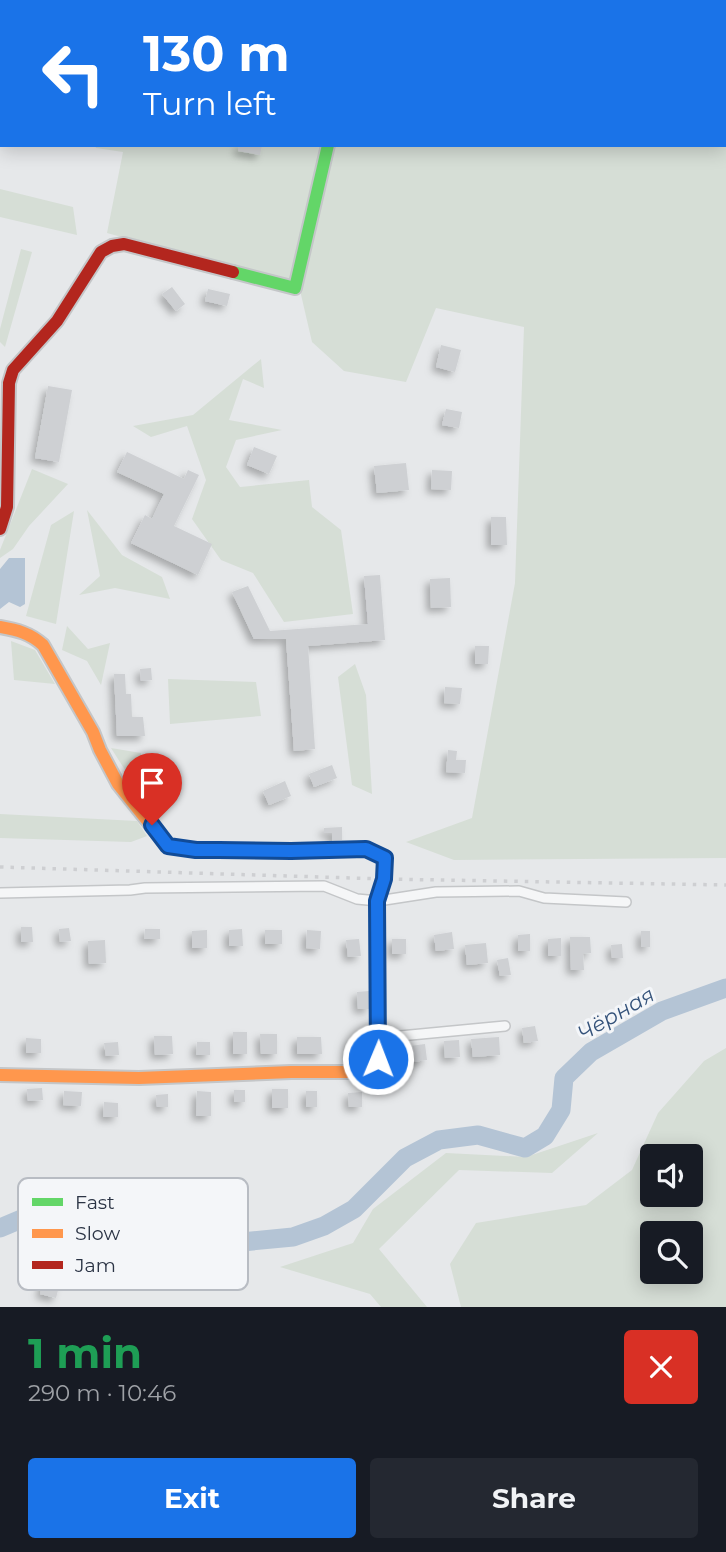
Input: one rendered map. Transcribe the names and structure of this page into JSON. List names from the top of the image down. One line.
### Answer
{"water":["Чёрная"],"legend":["Fast","Slow","Jam"],"page":{"turn":["130 m","Turn left"],"heading":["1 min","290 m · 10:46"],"buttons":["Exit","Share"]}}
